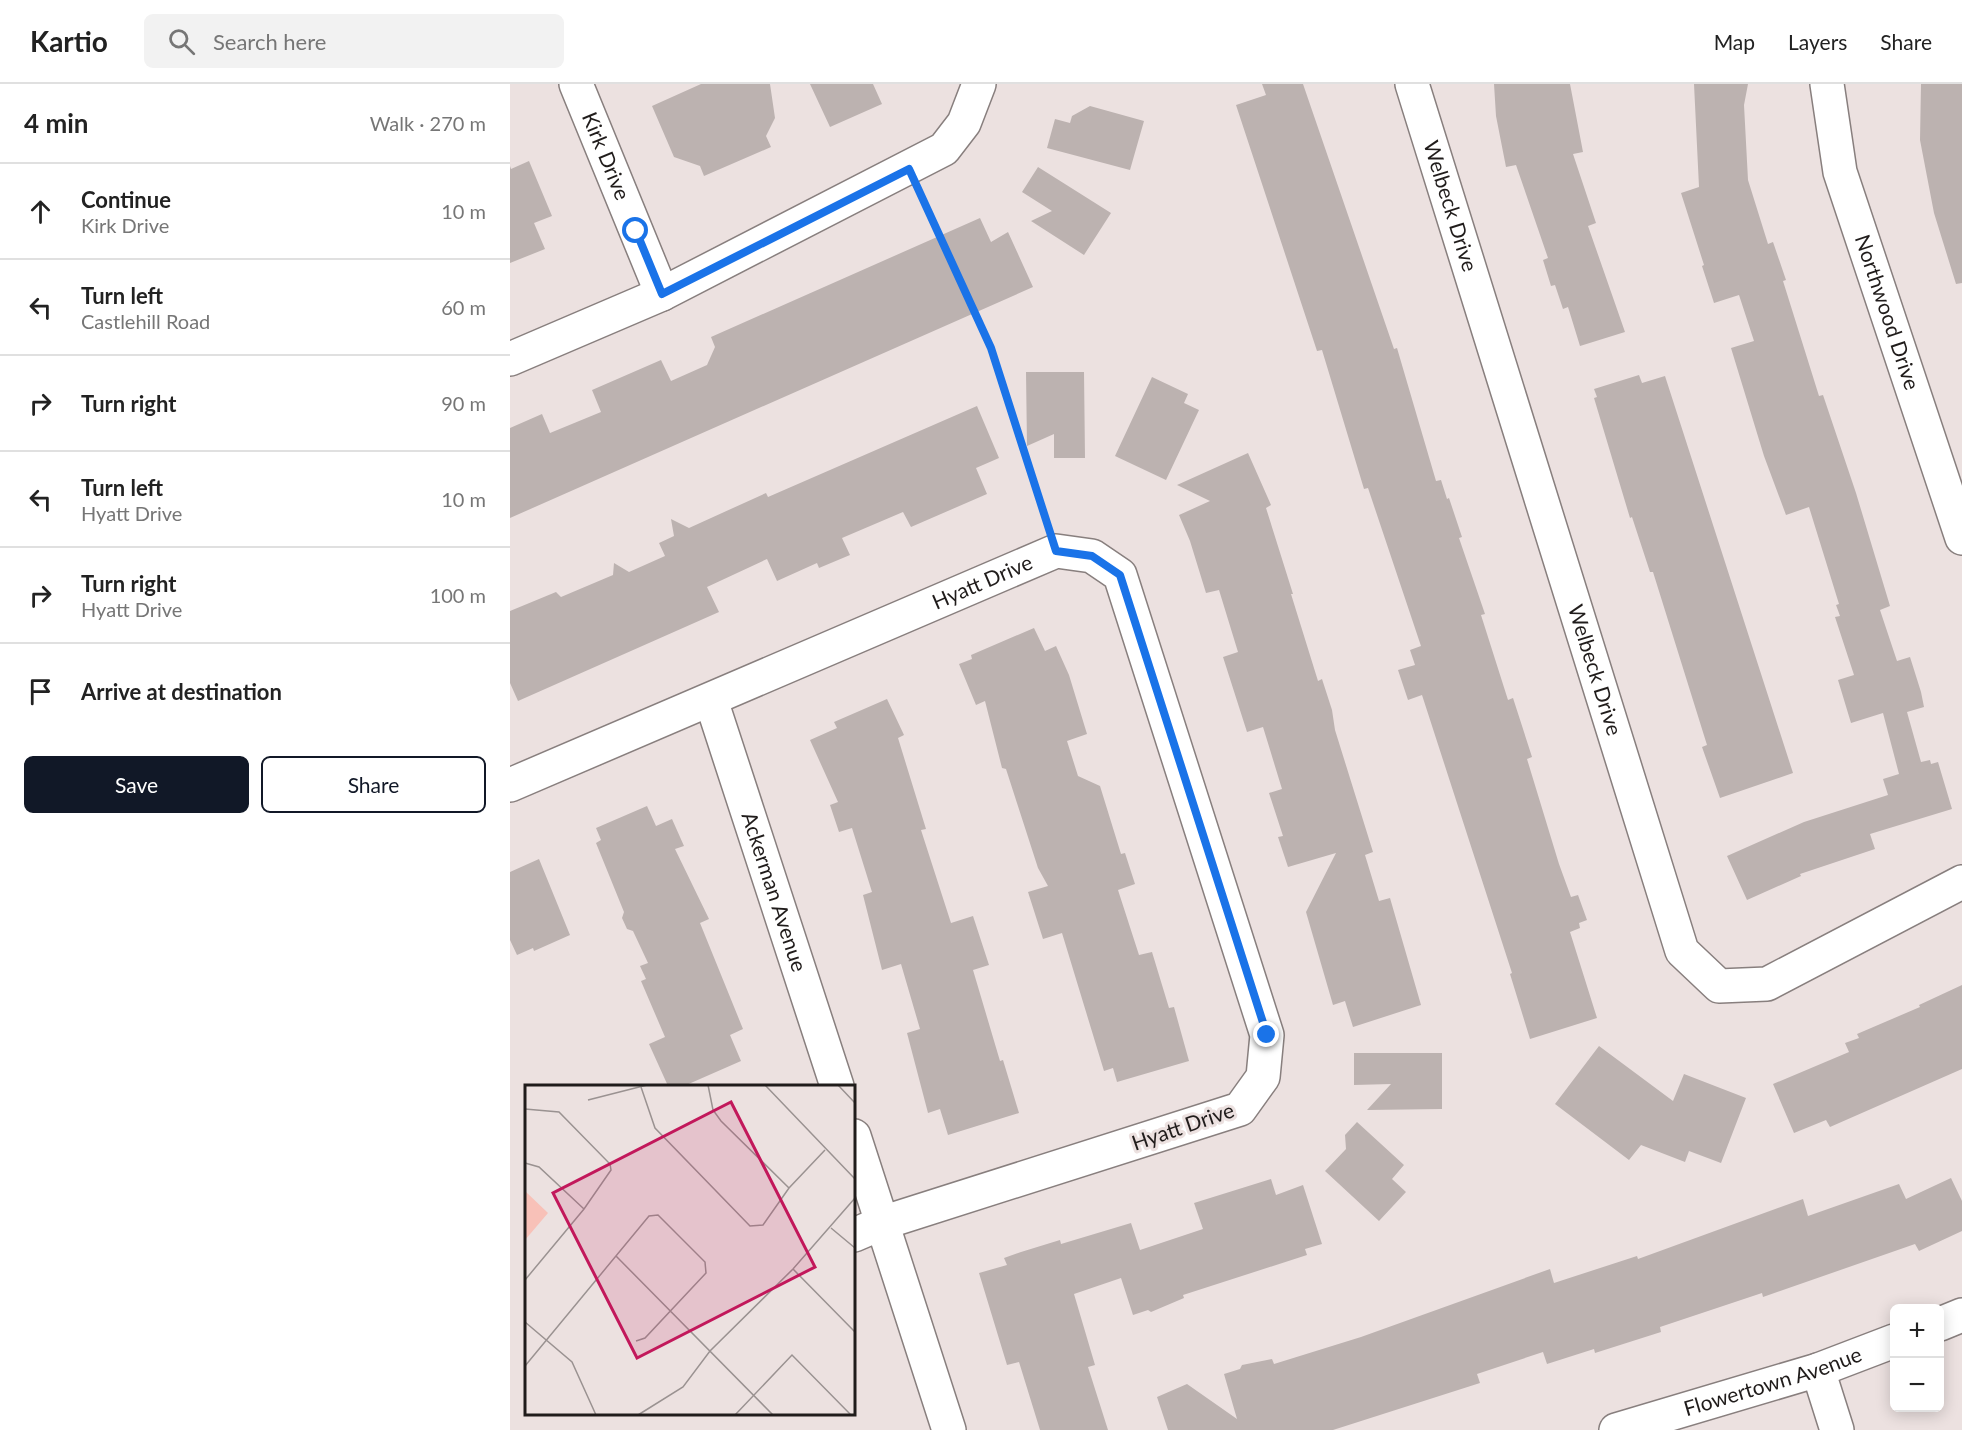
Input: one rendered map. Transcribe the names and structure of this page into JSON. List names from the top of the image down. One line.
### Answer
{"streets":{"street":["Kirk Drive","Welbeck Drive","Northwood Drive","Hyatt Drive","Ackerman Avenue","Flowertown Avenue"]},"crossings":[["Hyatt Drive","Ackerman Avenue"]],"page":{"header":"Kartio","search":"Search here","nav":["Map","Layers","Share"],"heading":["4 min","Walk · 270 m"],"list":[["Continue","Kirk Drive","10 m"],["Turn left","Castlehill Road","60 m"],["Turn right","90 m"],["Turn left","Hyatt Drive","10 m"],["Turn right","Hyatt Drive","100 m"],"Arrive at destination"],"buttons":["Save","Share"],"map_buttons":["+","−"]}}
